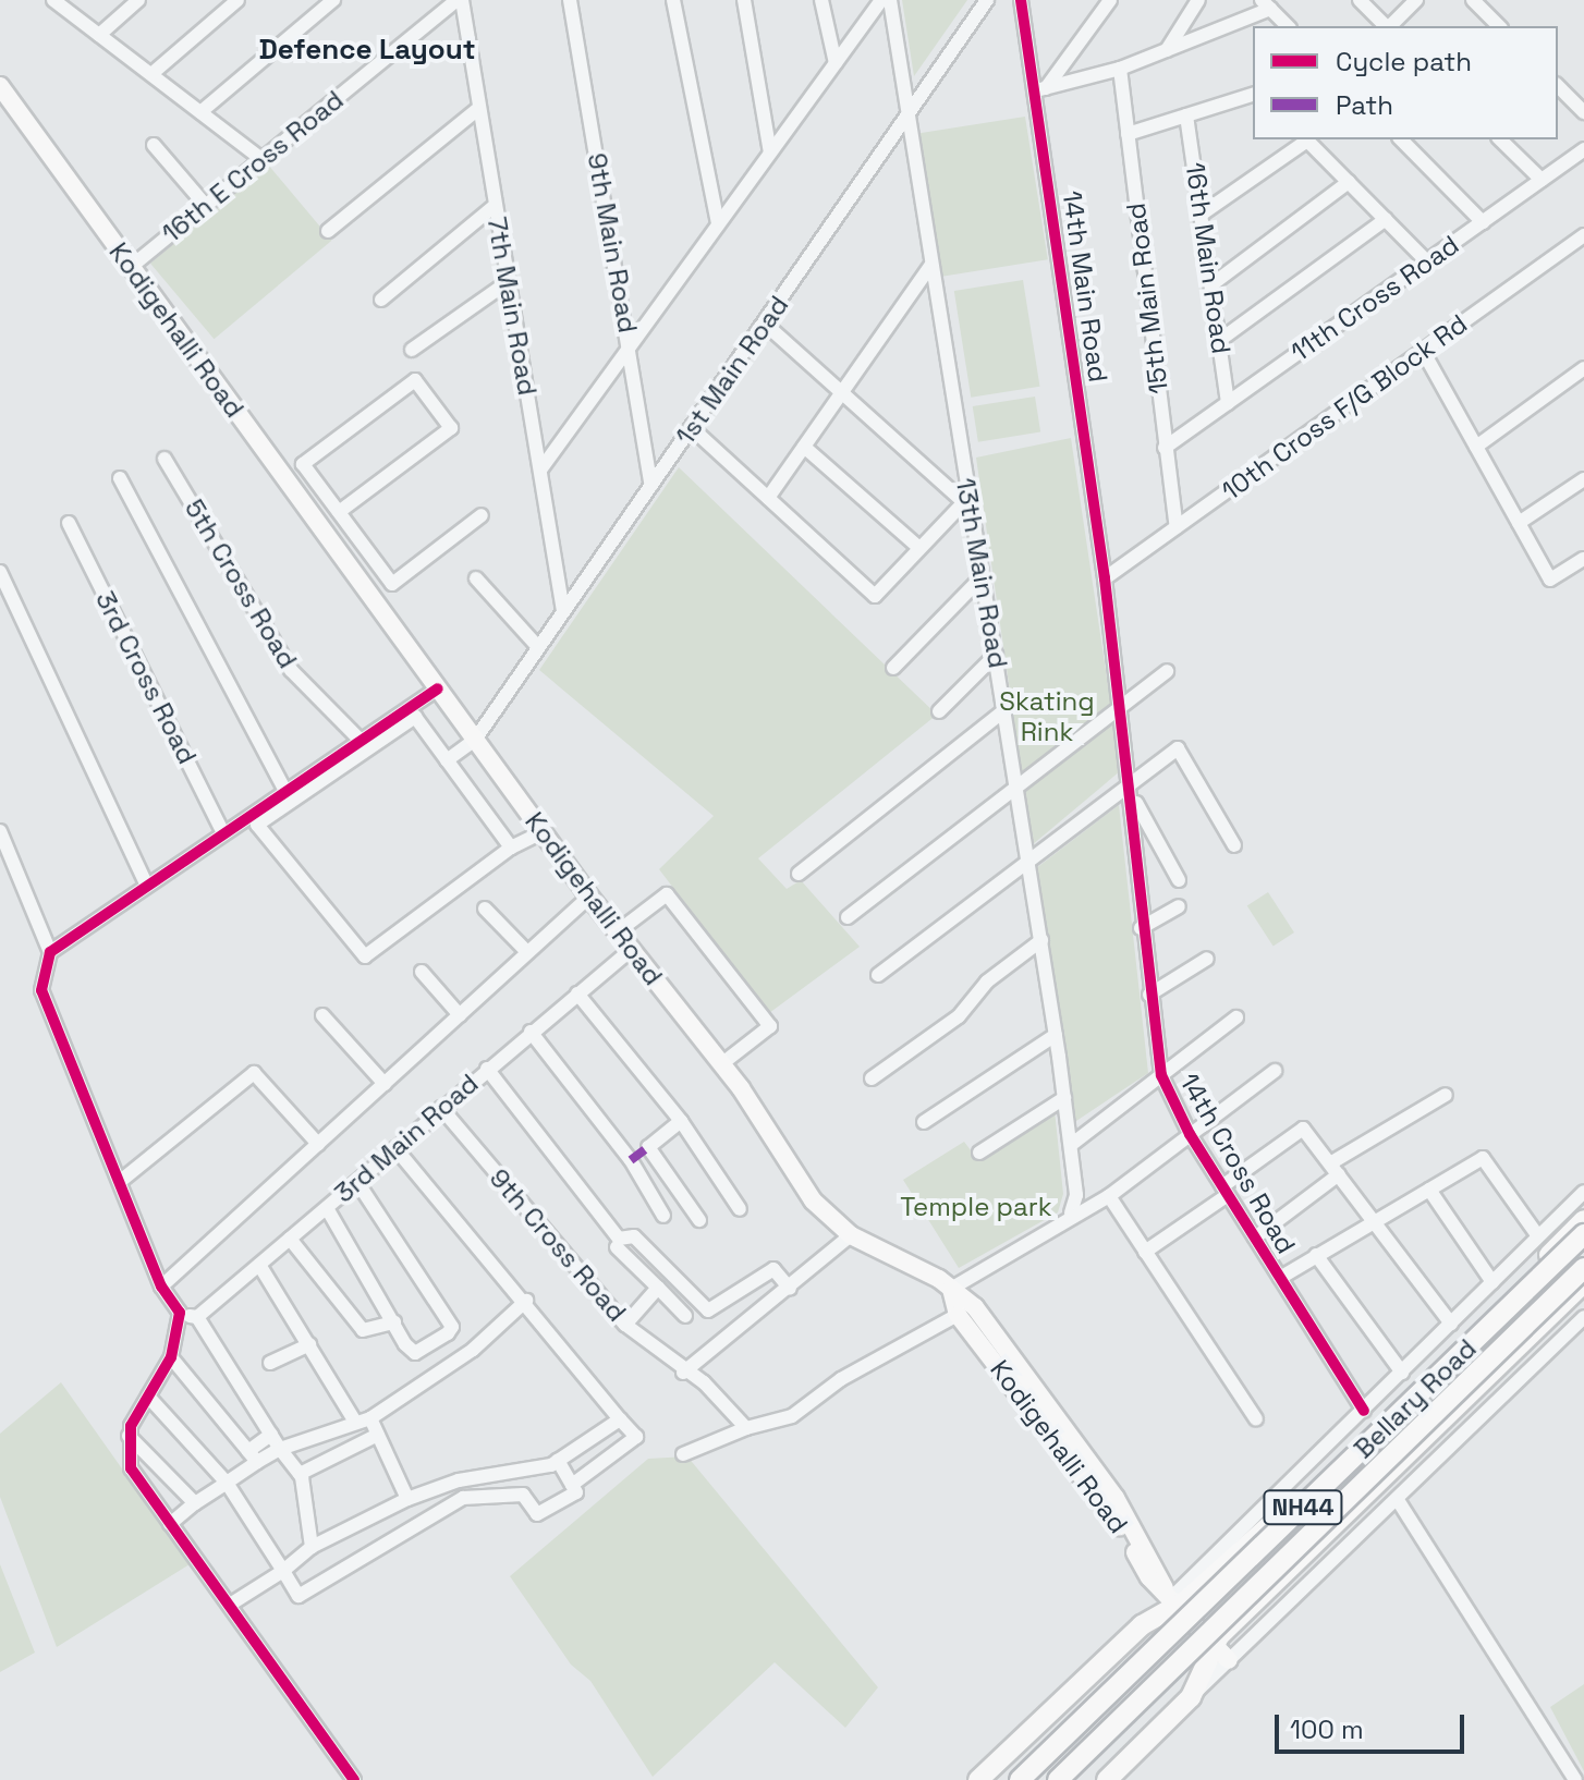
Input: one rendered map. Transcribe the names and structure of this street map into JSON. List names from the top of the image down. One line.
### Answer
{"streets":{"highway":["Bellary Road","NH44"],"main road":["Kodigehalli Road"],"street":["16th E Cross Road","9th Main Road","16th Main Road","14th Main Road","15th Main Road","11th Cross Road","7th Main Road","1st Main Road","10th Cross F/G Block Rd","13th Main Road","5th Cross Road","3rd Cross Road","3rd Main Road","14th Cross Road","9th Cross Road"]},"crossings":[["16th E Cross Road","7th Main Road"],["16th E Cross Road","Kodigehalli Road"],["9th Main Road","1st Main Road"],["16th Main Road","11th Cross Road"],["14th Main Road","10th Cross F/G Block Rd"],["14th Main Road","14th Cross Road"],["15th Main Road","11th Cross Road"],["15th Main Road","10th Cross F/G Block Rd"],["7th Main Road","1st Main Road"],["Kodigehalli Road","1st Main Road"],["Kodigehalli Road","3rd Main Road"],["Kodigehalli Road","Bellary Road"],["1st Main Road","13th Main Road"],["3rd Main Road","9th Cross Road"]],"districts":["Defence Layout"],"parks":["Skating Rink","Temple park"],"legend":["Cycle path","Path"],"scale_bar":"100 m"}
